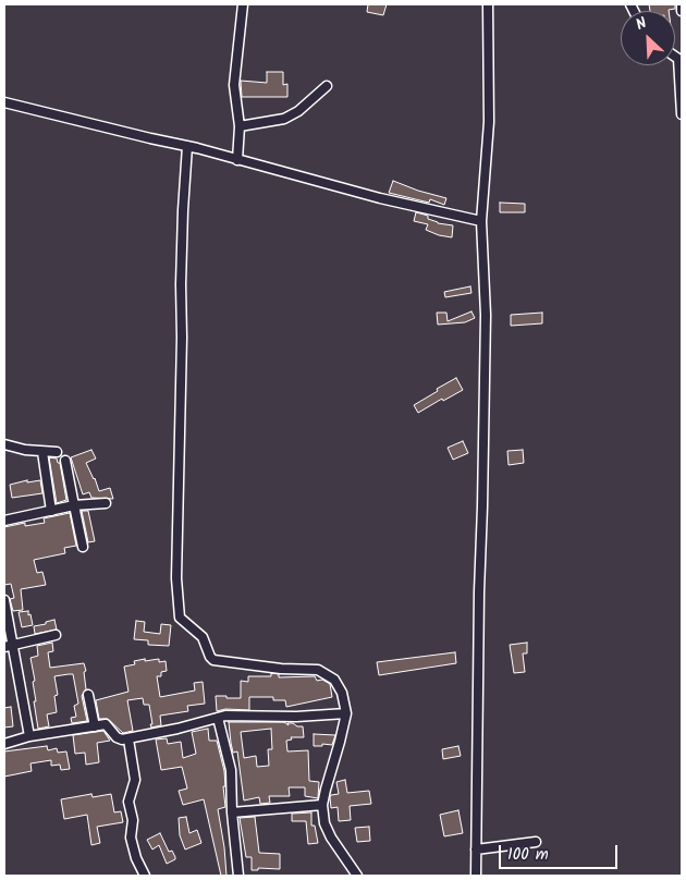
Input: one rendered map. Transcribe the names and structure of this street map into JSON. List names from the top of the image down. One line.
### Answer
{"scale_bar":"100 m","north":"top left"}
